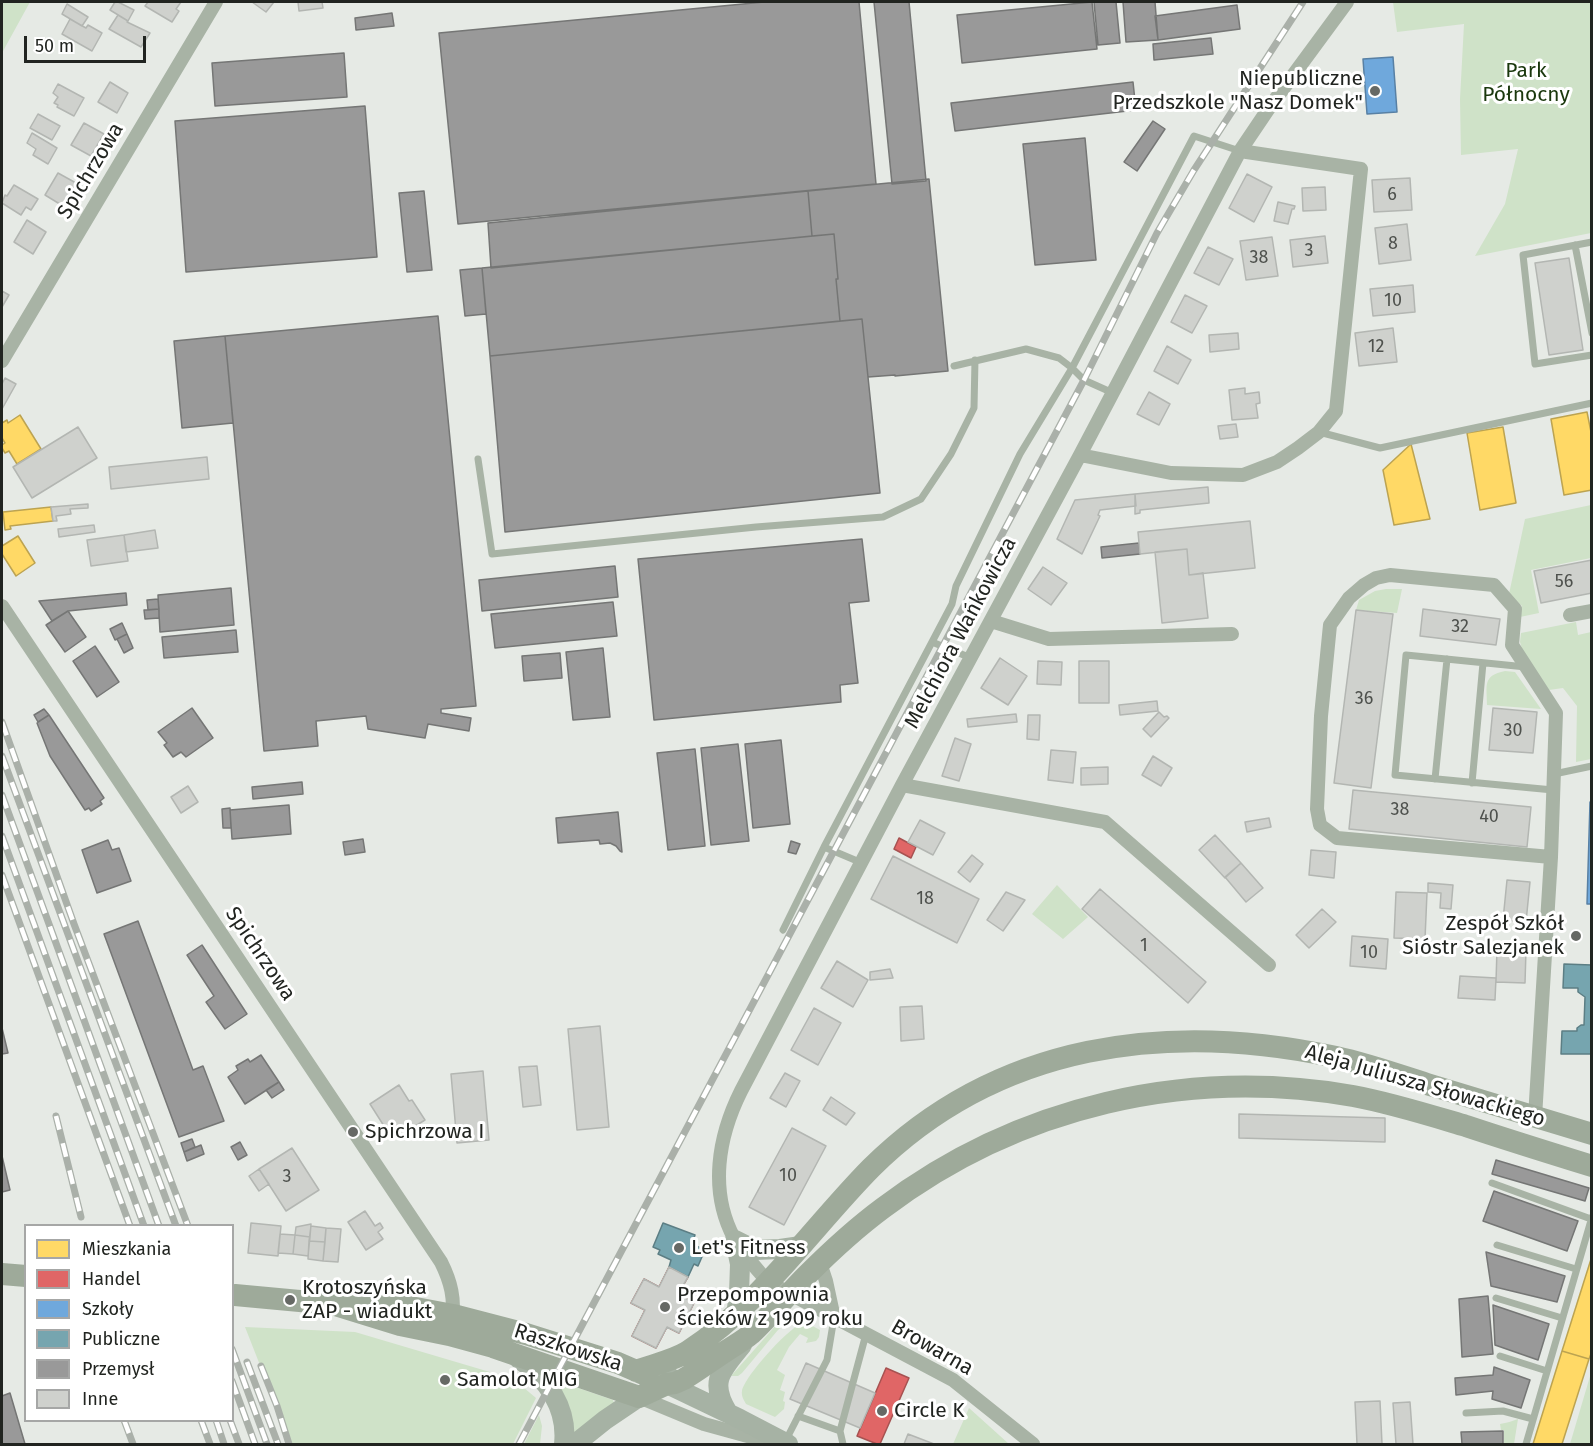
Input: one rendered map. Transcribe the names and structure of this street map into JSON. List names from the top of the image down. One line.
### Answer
{"streets":{"main road":["Aleja Juliusza Słowackiego","Raszkowska"],"street":["Spichrzowa","Melchiora Wańkowicza","Browarna"]},"crossings":[["Spichrzowa","Raszkowska"],["Melchiora Wańkowicza","Aleja Juliusza Słowackiego"],["Melchiora Wańkowicza","Browarna"],["Aleja Juliusza Słowackiego","Raszkowska"],["Aleja Juliusza Słowackiego","Browarna"]],"parks":["Park Północny"],"places":["Niepubliczne Przedszkole \"Nasz Domek\"","Zespół Szkół Sióstr Salezjanek","Spichrzowa I","Let's Fitness","Krotoszyńska ZAP - wiadukt","Przepompownia ścieków z 1909 roku","Samolot MIG","Circle K"],"house_numbers":["6","8","3","38","10","12","56","32","36","30","38","40","18","1","10","10","3"],"legend":["Mieszkania","Handel","Szkoły","Publiczne","Przemysł","Inne"],"scale_bar":"50 m"}
